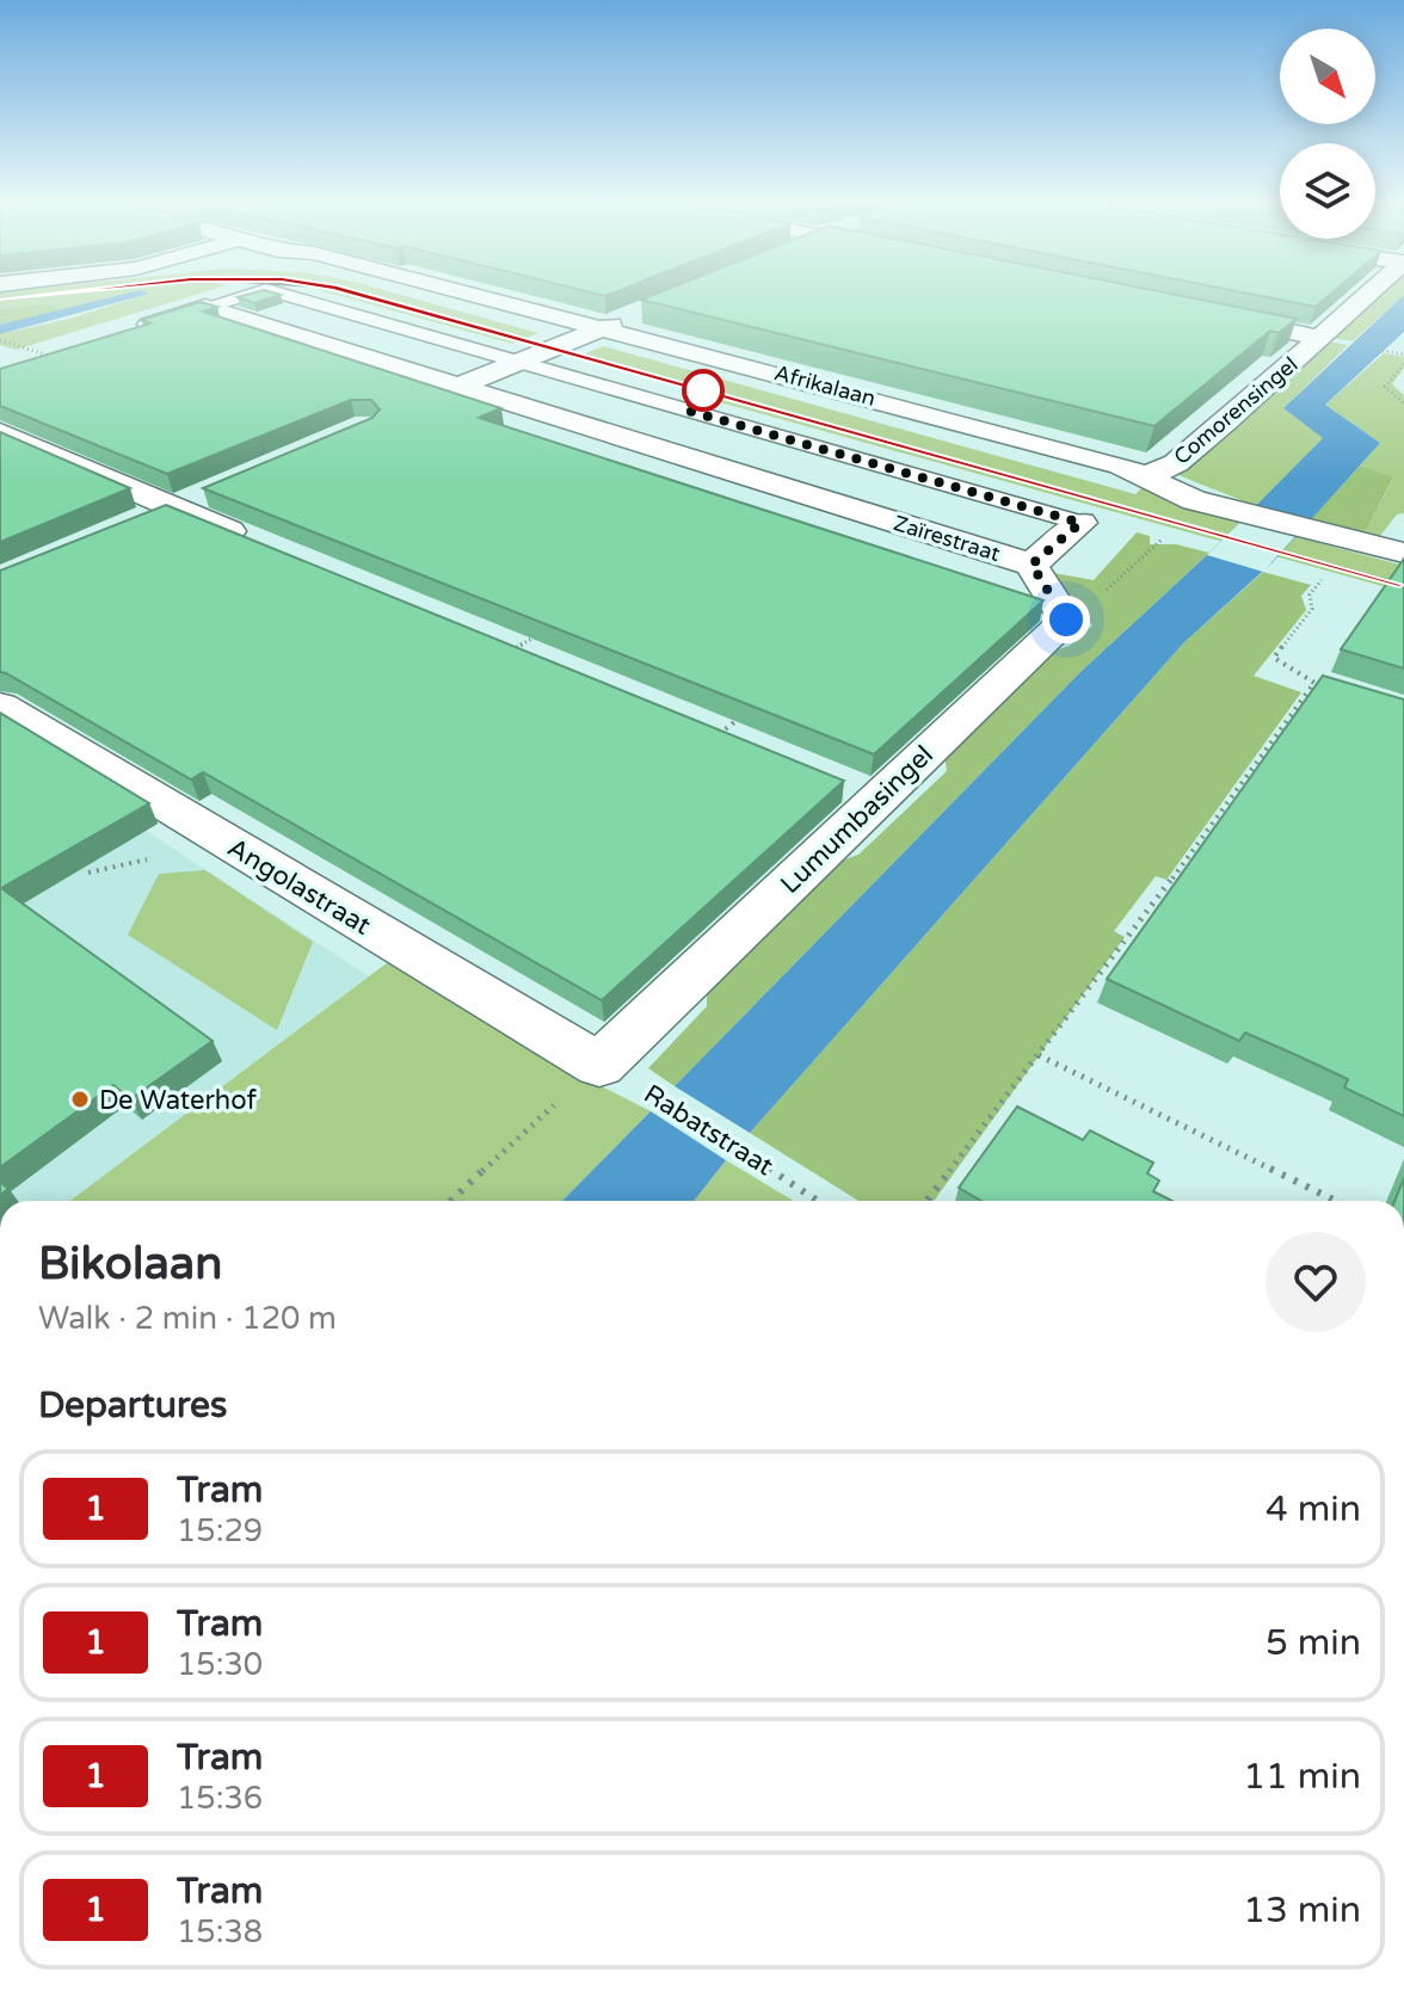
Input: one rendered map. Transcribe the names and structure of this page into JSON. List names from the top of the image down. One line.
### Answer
{"streets":{"street":["Afrikalaan","Comorensingel","Zaïrestraat","Lumumbasingel","Angolastraat"],"path":["Rabatstraat"]},"crossings":[["Afrikalaan","Comorensingel"],["Lumumbasingel","Angolastraat"]],"places":["De Waterhof"],"lines":["tram line 1"],"north":"bottom right","page":{"heading":[["Bikolaan","Walk · 2 min · 120 m"],"Departures"],"list":[{"mark":"1","name":"Tram","note":"15:29","value":"4 min"},{"mark":"1","name":"Tram","note":"15:30","value":"5 min"},{"mark":"1","name":"Tram","note":"15:36","value":"11 min"},{"mark":"1","name":"Tram","note":"15:38","value":"13 min"}]}}
